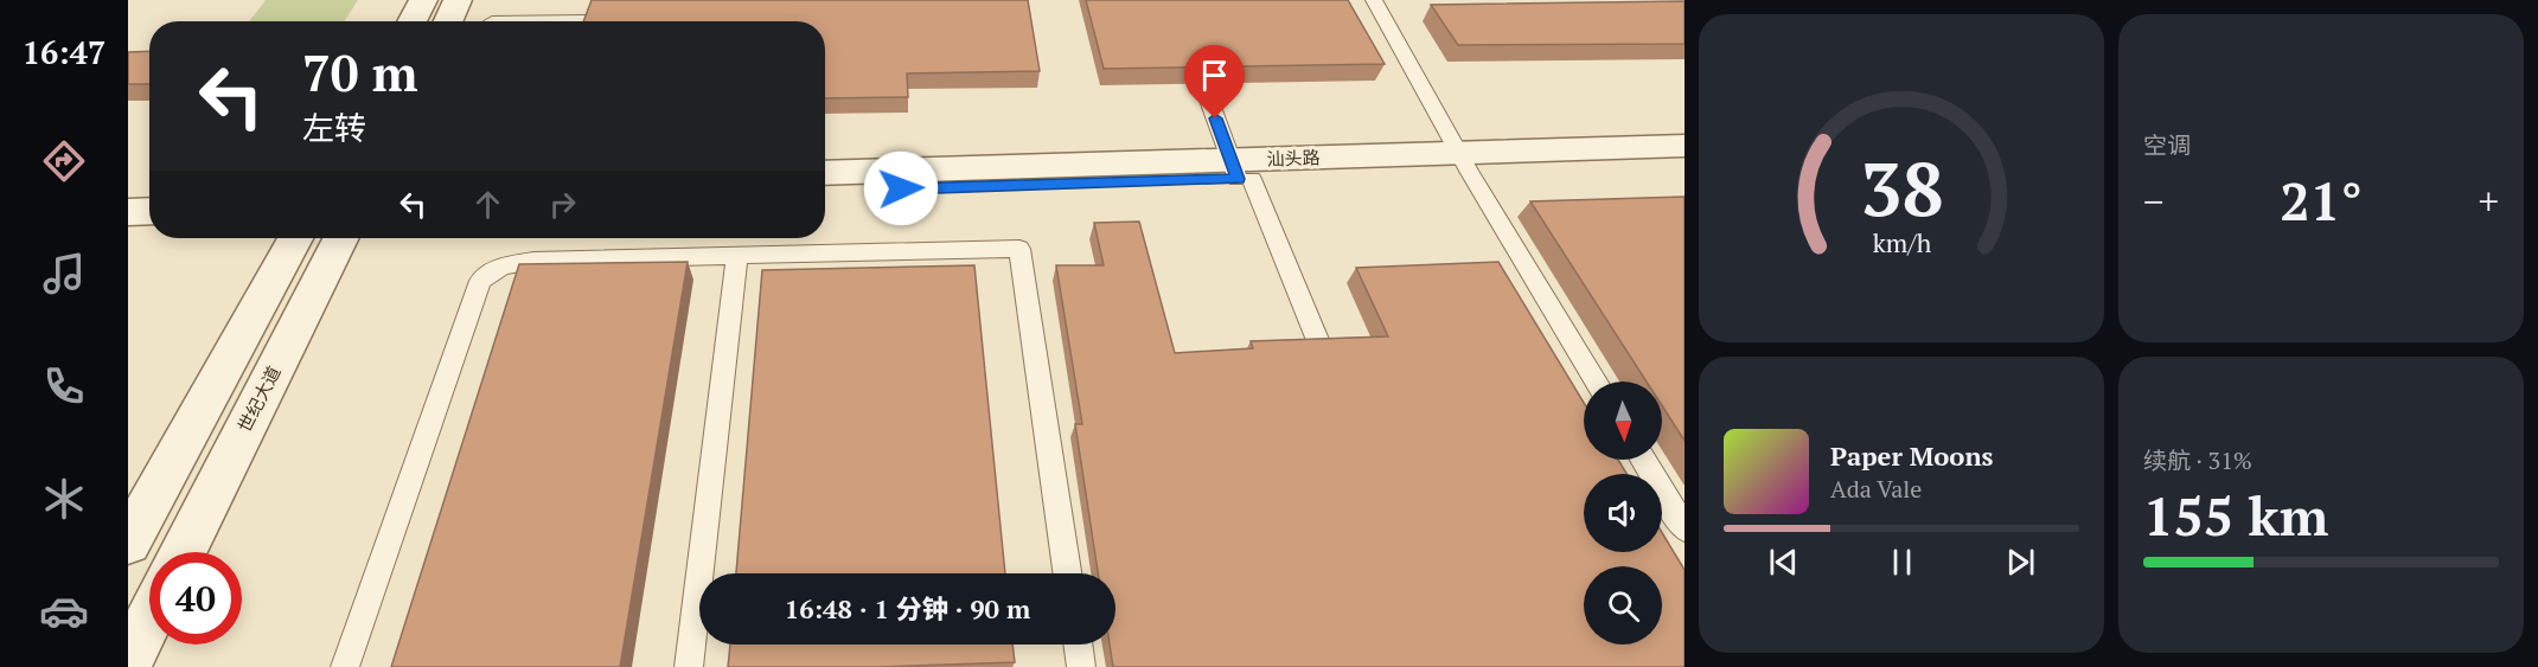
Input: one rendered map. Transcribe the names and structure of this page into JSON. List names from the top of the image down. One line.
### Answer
{"streets":{"street":["汕头路","世纪大道"]},"north":"bottom","page":{"tabs":"16:47","tile":["空调",["续航 · 31%","155 km"]],"turn":["70 m","左转"],"heat":["−","21°","+"],"song":["Paper Moons","Ada Vale"],"limit":"40","trip":"16:48 · 1 分钟 · 90 m","gauge":["38","km/h"]}}
